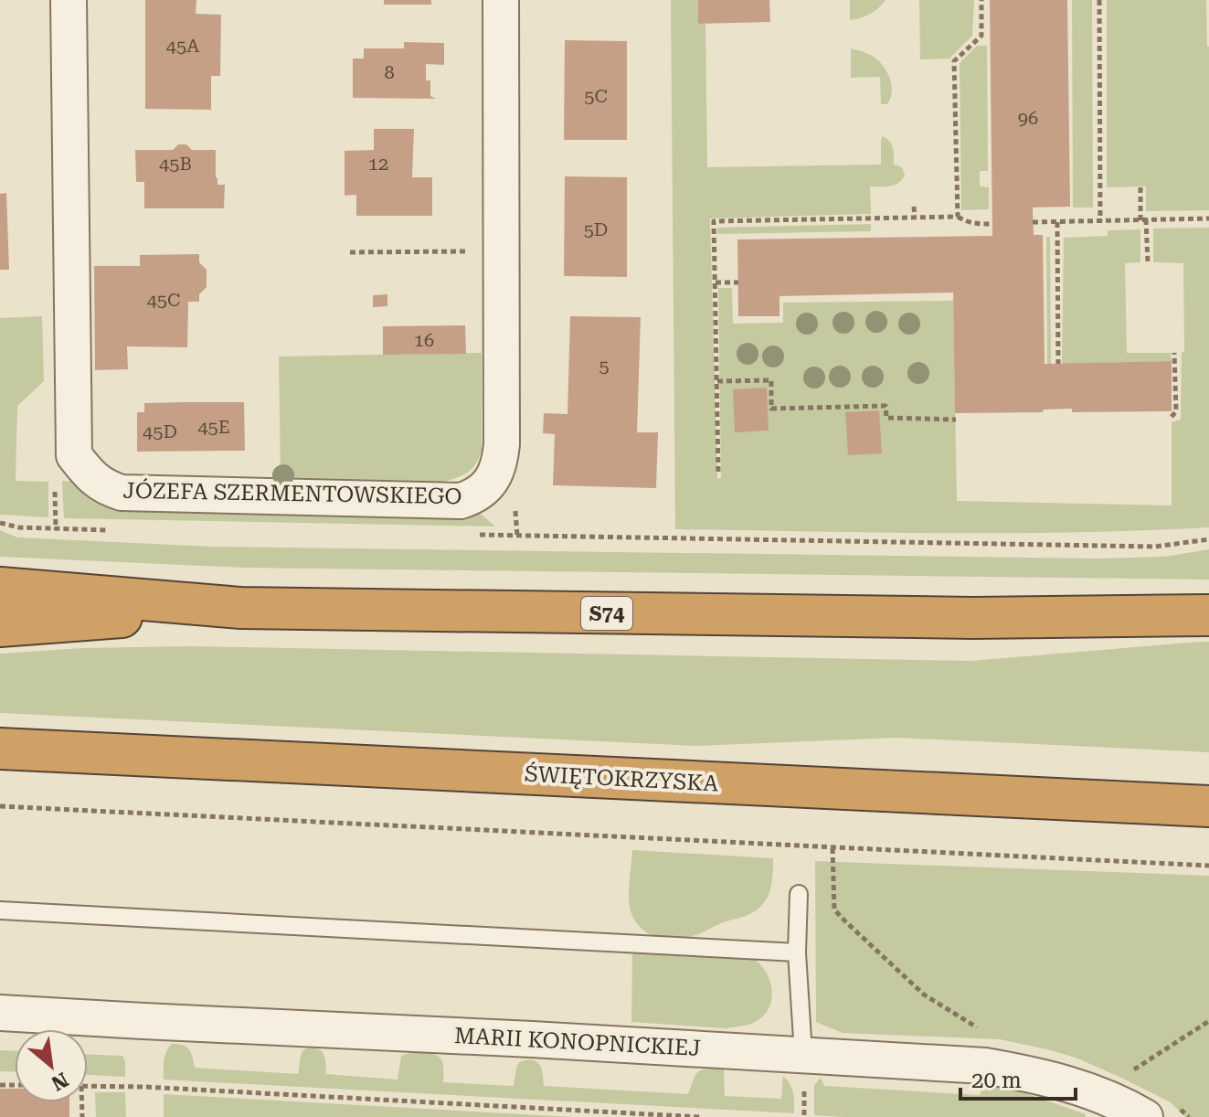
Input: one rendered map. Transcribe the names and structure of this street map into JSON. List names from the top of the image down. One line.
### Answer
{"streets":{"highway":["S74","ŚWIĘTOKRZYSKA"],"street":["JÓZEFA SZERMENTOWSKIEGO","MARII KONOPNICKIEJ"]},"house_numbers":["45A","8","5C","96","45B","12","5D","45C","16","5","45E","45D"],"scale_bar":"20 m","north":"bottom right"}
